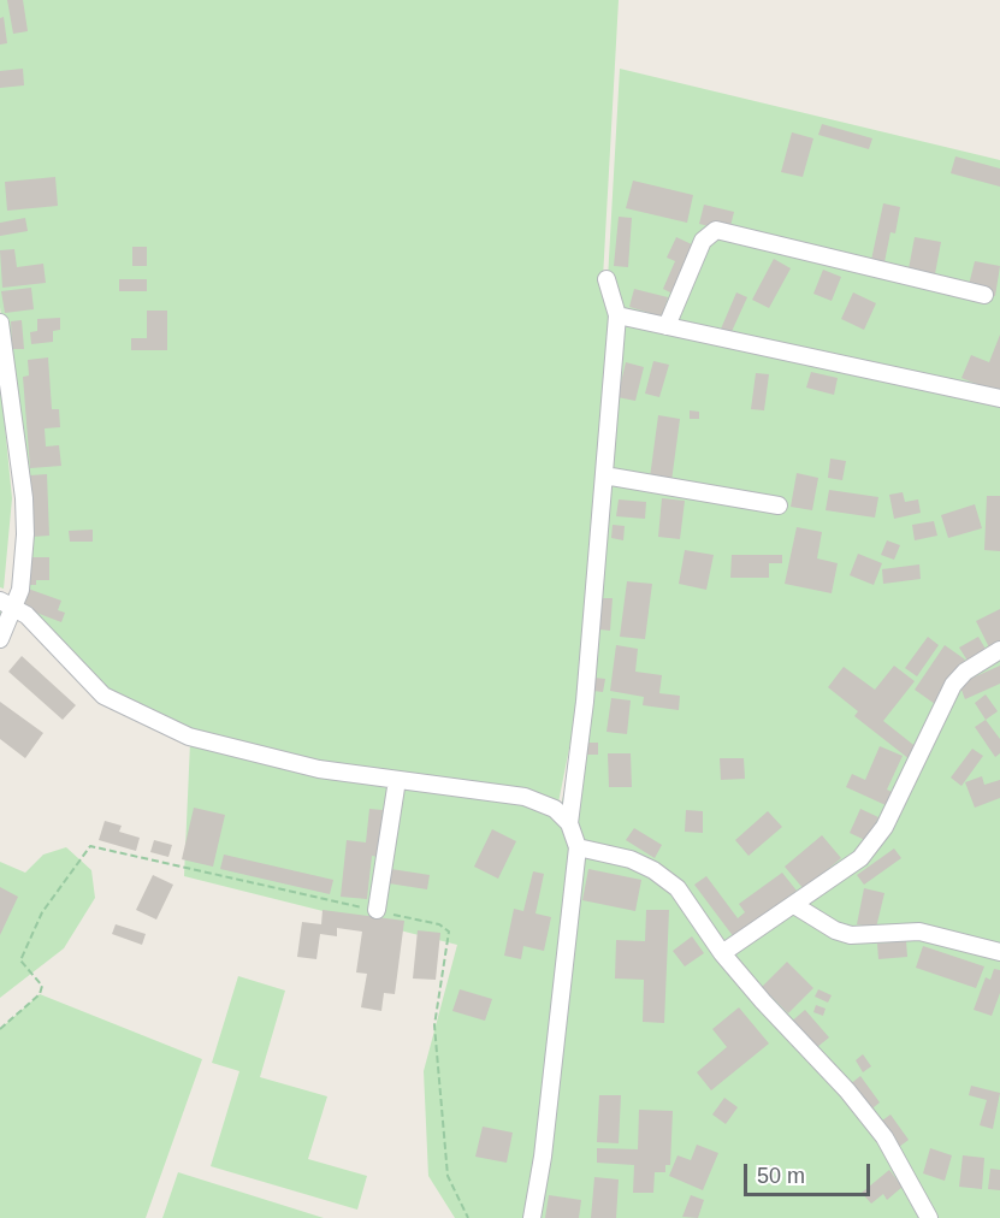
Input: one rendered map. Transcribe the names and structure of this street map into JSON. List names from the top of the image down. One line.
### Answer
{"scale_bar":"50 m"}
